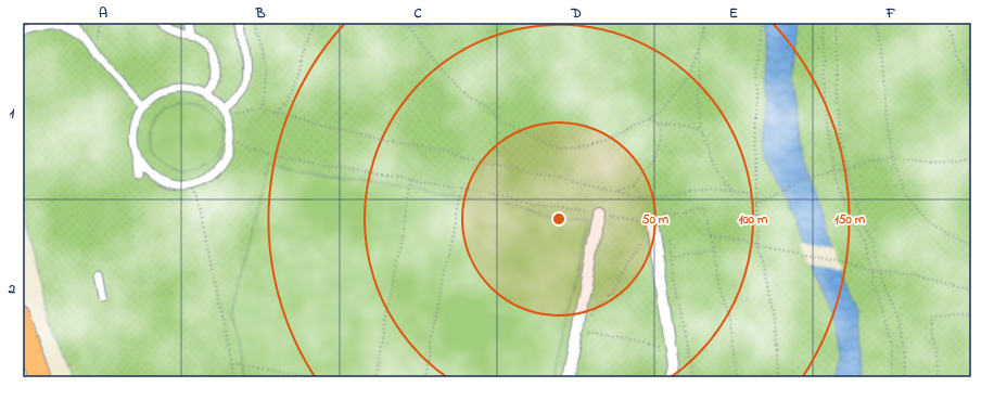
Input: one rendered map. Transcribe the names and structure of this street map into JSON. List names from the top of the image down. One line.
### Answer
{"grid":{"columns":["A","B","C","D","E","F"],"rows":["1","2"]},"rings":["50 m","100 m","150 m"]}
